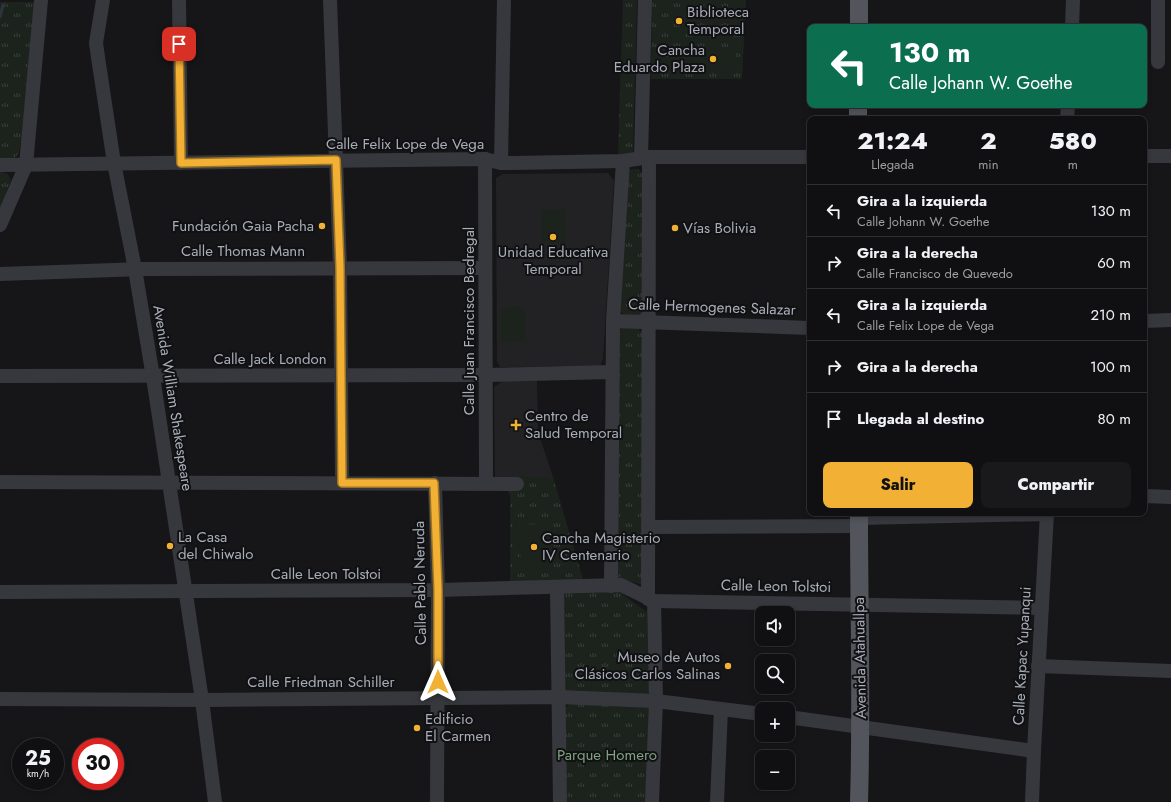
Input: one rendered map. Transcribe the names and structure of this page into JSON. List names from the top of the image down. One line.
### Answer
{"streets":{"main road":["Avenida Atahuallpa"],"street":["Calle Felix Lope de Vega","Calle Thomas Mann","Calle Hermogenes Salazar","Calle Juan Francisco Bedregal","Calle Jack London","Avenida William Shakespeare","Calle Leon Tolstoi","Calle Pablo Neruda","Calle Kapac Yupanqui","Calle Friedman Schiller"]},"crossings":[["Calle Felix Lope de Vega","Calle Juan Francisco Bedregal"],["Calle Felix Lope de Vega","Avenida William Shakespeare"],["Calle Thomas Mann","Calle Juan Francisco Bedregal"],["Calle Thomas Mann","Avenida William Shakespeare"],["Calle Juan Francisco Bedregal","Calle Jack London"],["Calle Jack London","Avenida William Shakespeare"],["Avenida William Shakespeare","Calle Leon Tolstoi"],["Avenida William Shakespeare","Calle Friedman Schiller"],["Calle Leon Tolstoi","Calle Pablo Neruda"],["Calle Leon Tolstoi","Calle Kapac Yupanqui"],["Calle Leon Tolstoi","Avenida Atahuallpa"],["Calle Pablo Neruda","Calle Friedman Schiller"]],"parks":["Parque Homero"],"places":{"other":["Biblioteca Temporal","Cancha Eduardo Plaza","Fundación Gaia Pacha","Vías Bolivia","Unidad Educativa Temporal","La Casa del Chiwalo","Cancha Magisterio IV Centenario","Museo de Autos Clásicos Carlos Salinas","Edificio El Carmen"],"health":["Centro de Salud Temporal"]},"page":{"turn":["130 m","Calle Johann W. Goethe"],"eta":["21:24","Llegada","2","min","580","m"],"list":[{"name":"Gira a la izquierda","note":"Calle Johann W. Goethe","value":"130 m"},{"name":"Gira a la derecha","note":"Calle Francisco de Quevedo","value":"60 m"},{"name":"Gira a la izquierda","note":"Calle Felix Lope de Vega","value":"210 m"},{"name":"Gira a la derecha","value":"100 m"},{"name":"Llegada al destino","value":"80 m"}],"buttons":["Salir","Compartir"],"map_buttons":["+","−"],"speed":"25 km/h","limit":"30"}}
